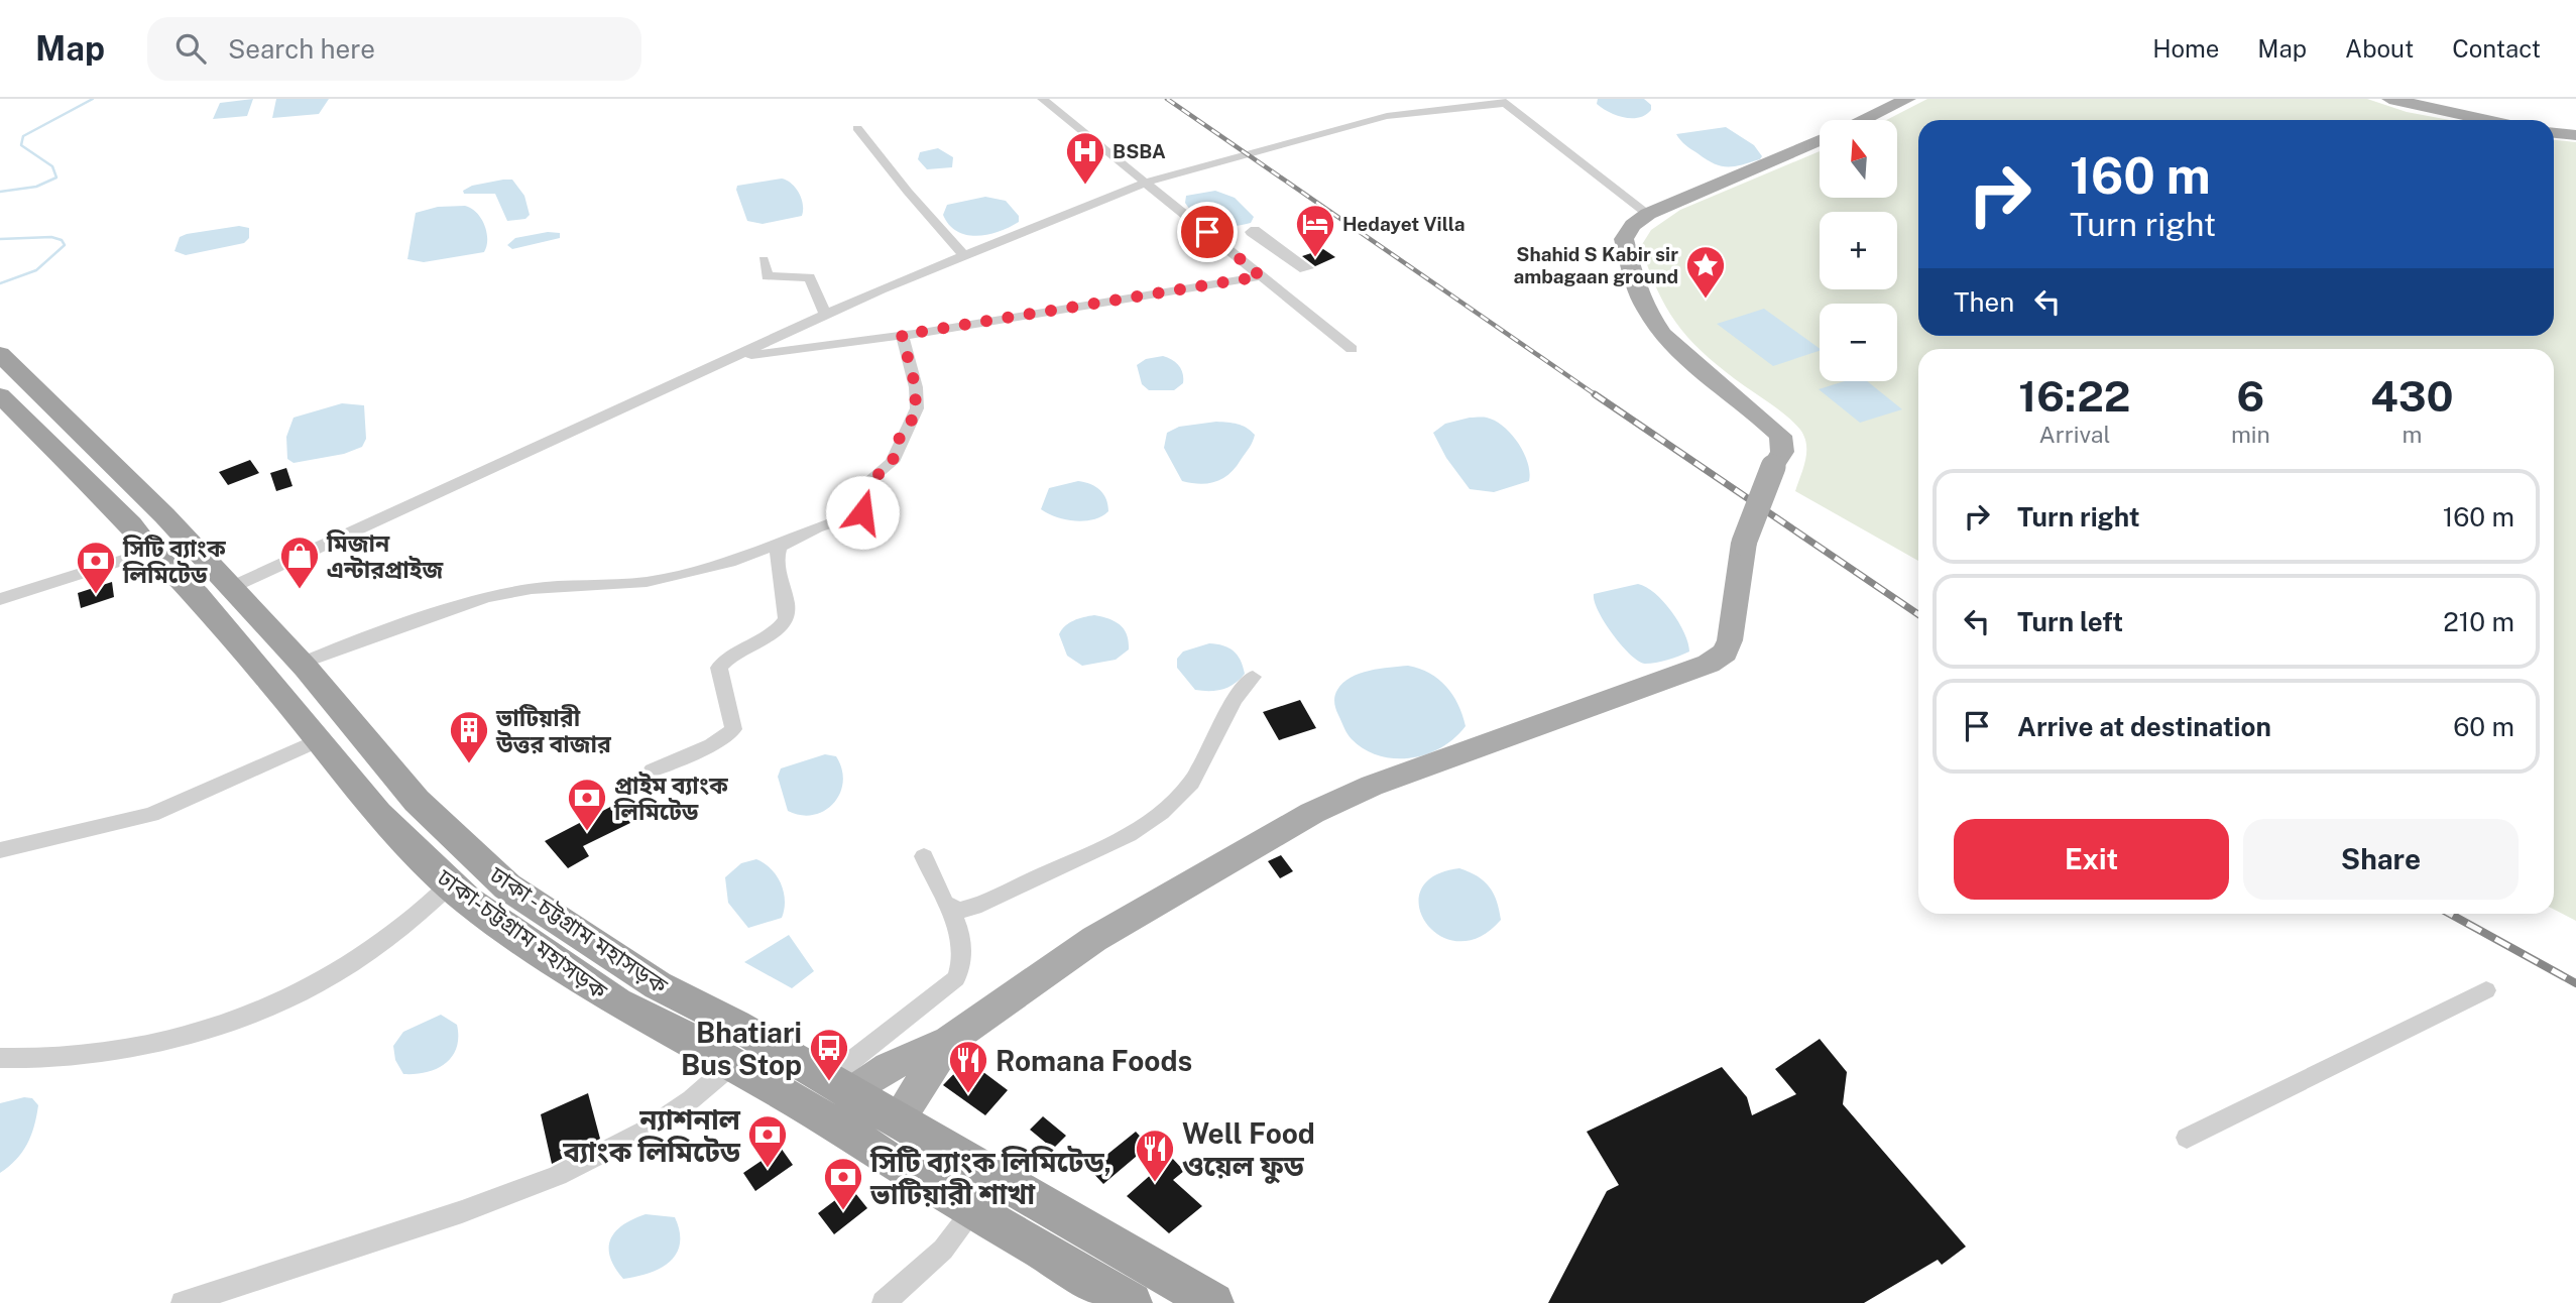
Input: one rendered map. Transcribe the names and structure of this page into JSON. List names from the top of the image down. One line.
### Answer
{"streets":{"highway":["ঢাকা - চট্টগ্রাম মহাসড়ক","ঢাকা-চট্টগ্রাম মহাসড়ক"]},"places":{"hospital":["BSBA"],"hotel":["Hedayet Villa"],"place":["Shahid S Kabir sir ambagaan ground"],"shop":["মিজান এন্টারপ্রাইজ"],"bank":["সিটি ব্যাংক লিমিটেড","প্রাইম ব্যাংক লিমিটেড","ন্যাশনাল ব্যাংক লিমিটেড","সিটি ব্যাংক লিমিটেড, ভাটিয়ারী শাখা"],"building":["ভাটিয়ারী উত্তর বাজার"],"bus stop":["Bhatiari Bus Stop"],"restaurant":["Romana Foods","Well Food ওয়েল ফুড"]},"north":"top","page":{"header":"Map","search":"Search here","nav":["Home","Map","About","Contact"],"map_buttons":["+","−"],"turn":["160 m","Turn right"],"then":"Then","eta":["16:22","Arrival","6","min","430","m"],"list":[{"name":"Turn right","value":"160 m"},{"name":"Turn left","value":"210 m"},{"name":"Arrive at destination","value":"60 m"}],"buttons":["Exit","Share"]}}
